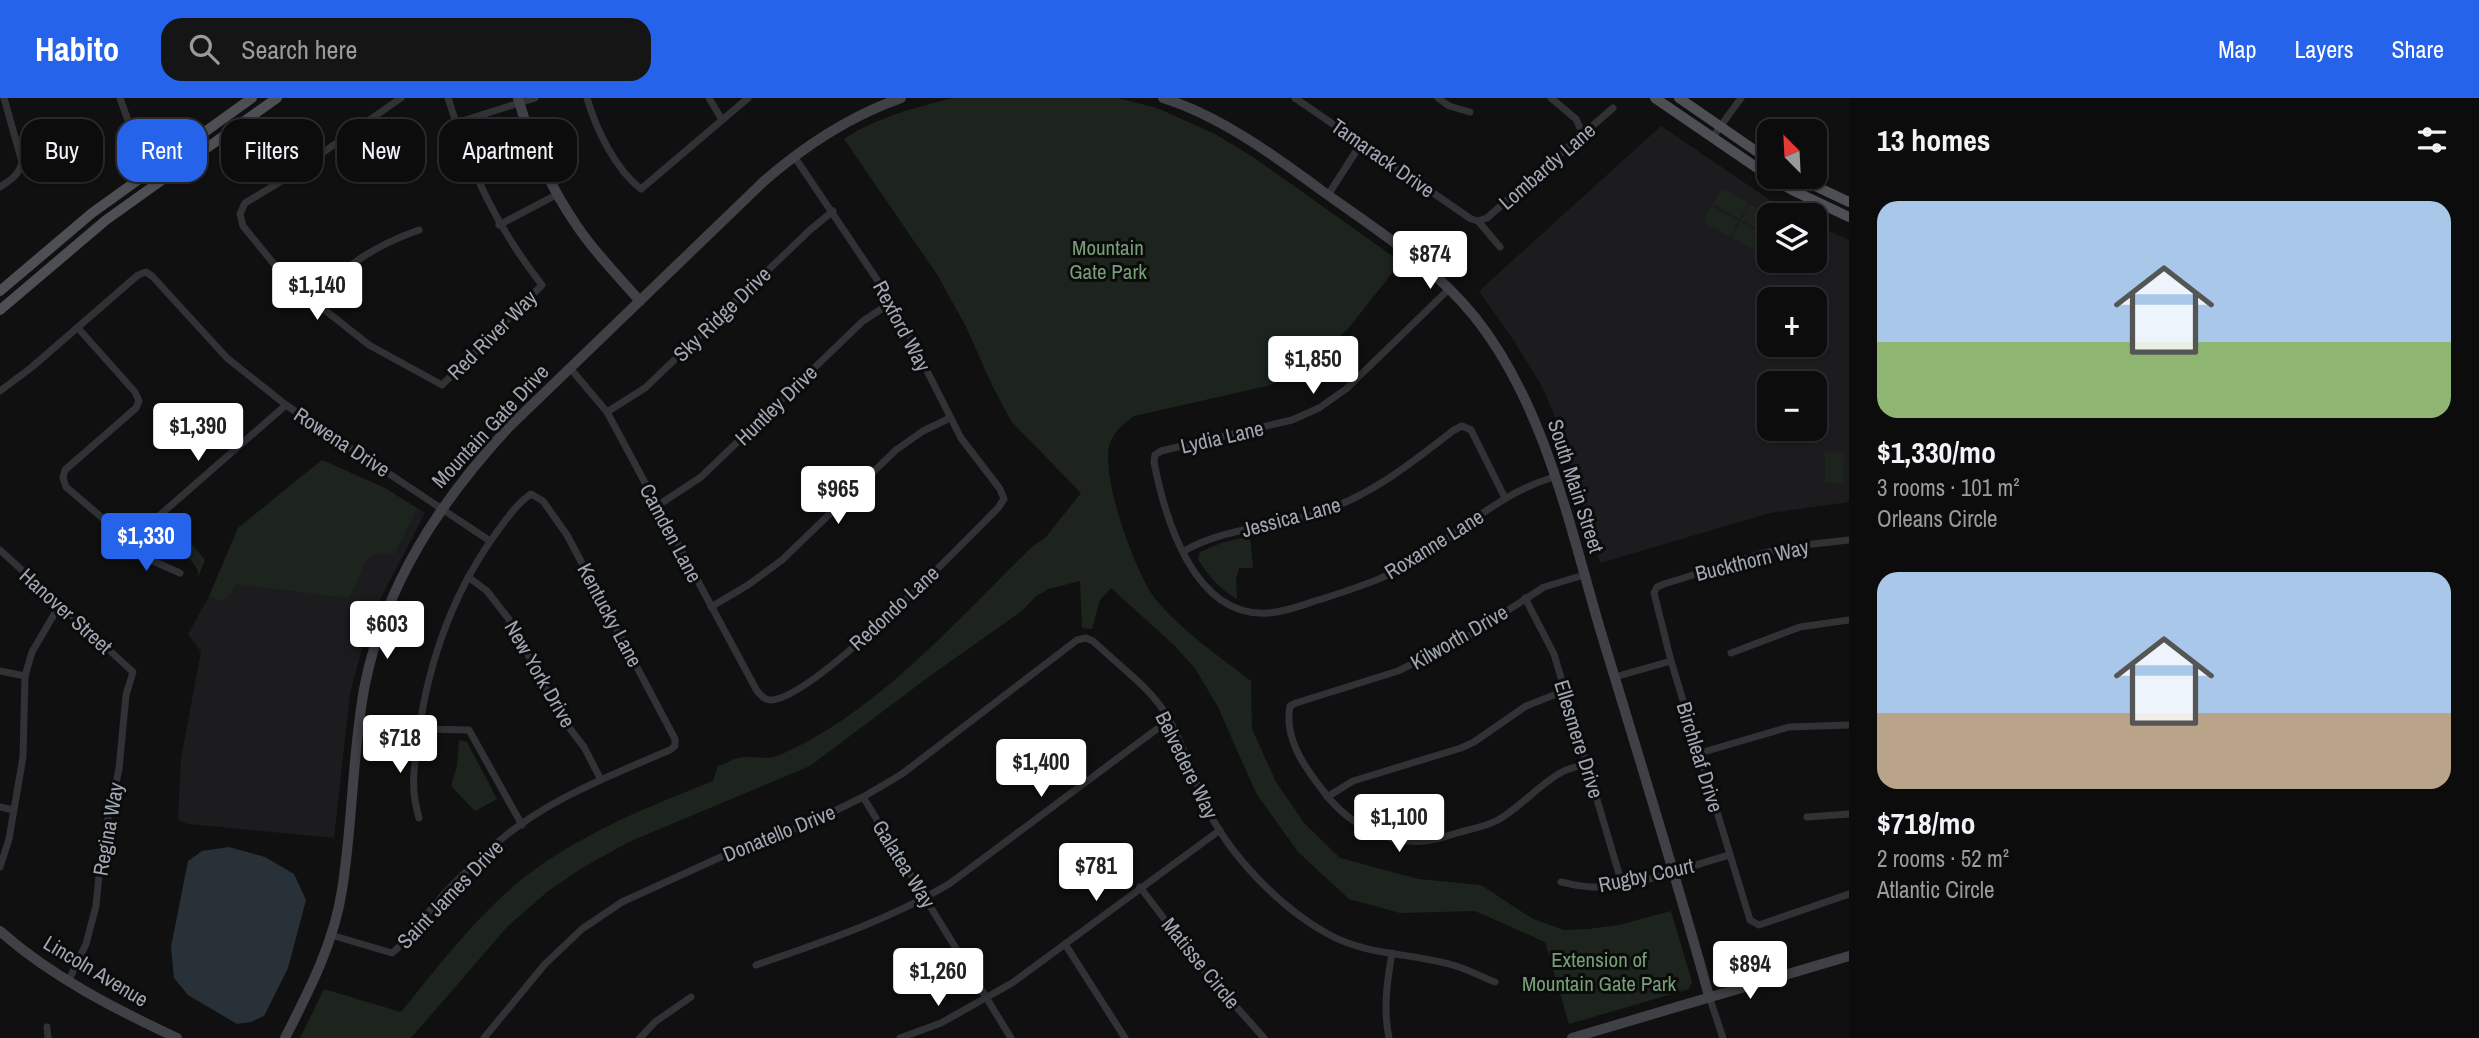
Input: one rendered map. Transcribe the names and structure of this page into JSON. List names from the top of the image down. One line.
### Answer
{"streets":{"main road":["Mountain Gate Drive","South Main Street","Lincoln Avenue"],"street":["Tamarack Drive","Lombardy Lane","Sky Ridge Drive","Rexford Way","Red River Way","Huntley Drive","Lydia Lane","Rowena Drive","Jessica Lane","Camden Lane","Roxanne Lane","Buckthorn Way","Redondo Lane","Hanover Street","Kentucky Lane","Kilworth Drive","New York Drive","Ellesmere Drive","Birchleaf Drive","Belvedere Way","Regina Way","Donatello Drive","Galatea Way","Rugby Court","Saint James Drive","Matisse Circle"]},"crossings":[["Tamarack Drive","Lombardy Lane"],["Sky Ridge Drive","Rexford Way"],["Sky Ridge Drive","Camden Lane"],["Rexford Way","Huntley Drive"],["Rexford Way","Mountain Gate Drive"],["Rexford Way","Redondo Lane"],["Huntley Drive","Camden Lane"],["Mountain Gate Drive","Rowena Drive"],["Mountain Gate Drive","Camden Lane"],["Mountain Gate Drive","Saint James Drive"],["Lydia Lane","South Main Street"],["Lydia Lane","Jessica Lane"],["Lydia Lane","Roxanne Lane"],["Rowena Drive","Kentucky Lane"],["South Main Street","Roxanne Lane"],["South Main Street","Kilworth Drive"],["South Main Street","Rugby Court"],["Jessica Lane","Roxanne Lane"],["Camden Lane","Redondo Lane"],["Buckthorn Way","Birchleaf Drive"],["Hanover Street","Regina Way"],["Kentucky Lane","Saint James Drive"],["Kilworth Drive","Ellesmere Drive"],["New York Drive","Saint James Drive"],["Ellesmere Drive","Rugby Court"],["Birchleaf Drive","Rugby Court"],["Belvedere Way","Donatello Drive"],["Regina Way","Lincoln Avenue"],["Donatello Drive","Galatea Way"]],"parks":["Mountain Gate Park","Extension of Mountain Gate Park"],"north":"top left","page":{"header":"Habito","search":"Search here","nav":["Map","Layers","Share"],"heading":"13 homes","map_buttons":["+","−"],"chip":["Buy","Rent","Filters","New","Apartment"],"list":[{"name":"$1,330/mo","note":"3 rooms · 101 m² · Orleans Circle"},{"name":"$718/mo","note":"2 rooms · 52 m² · Atlantic Circle"}],"price":["$874","$1,140","$1,850","$1,390","$965","$1,330","$603","$718","$1,400","$1,100","$781","$894","$1,260"]}}
